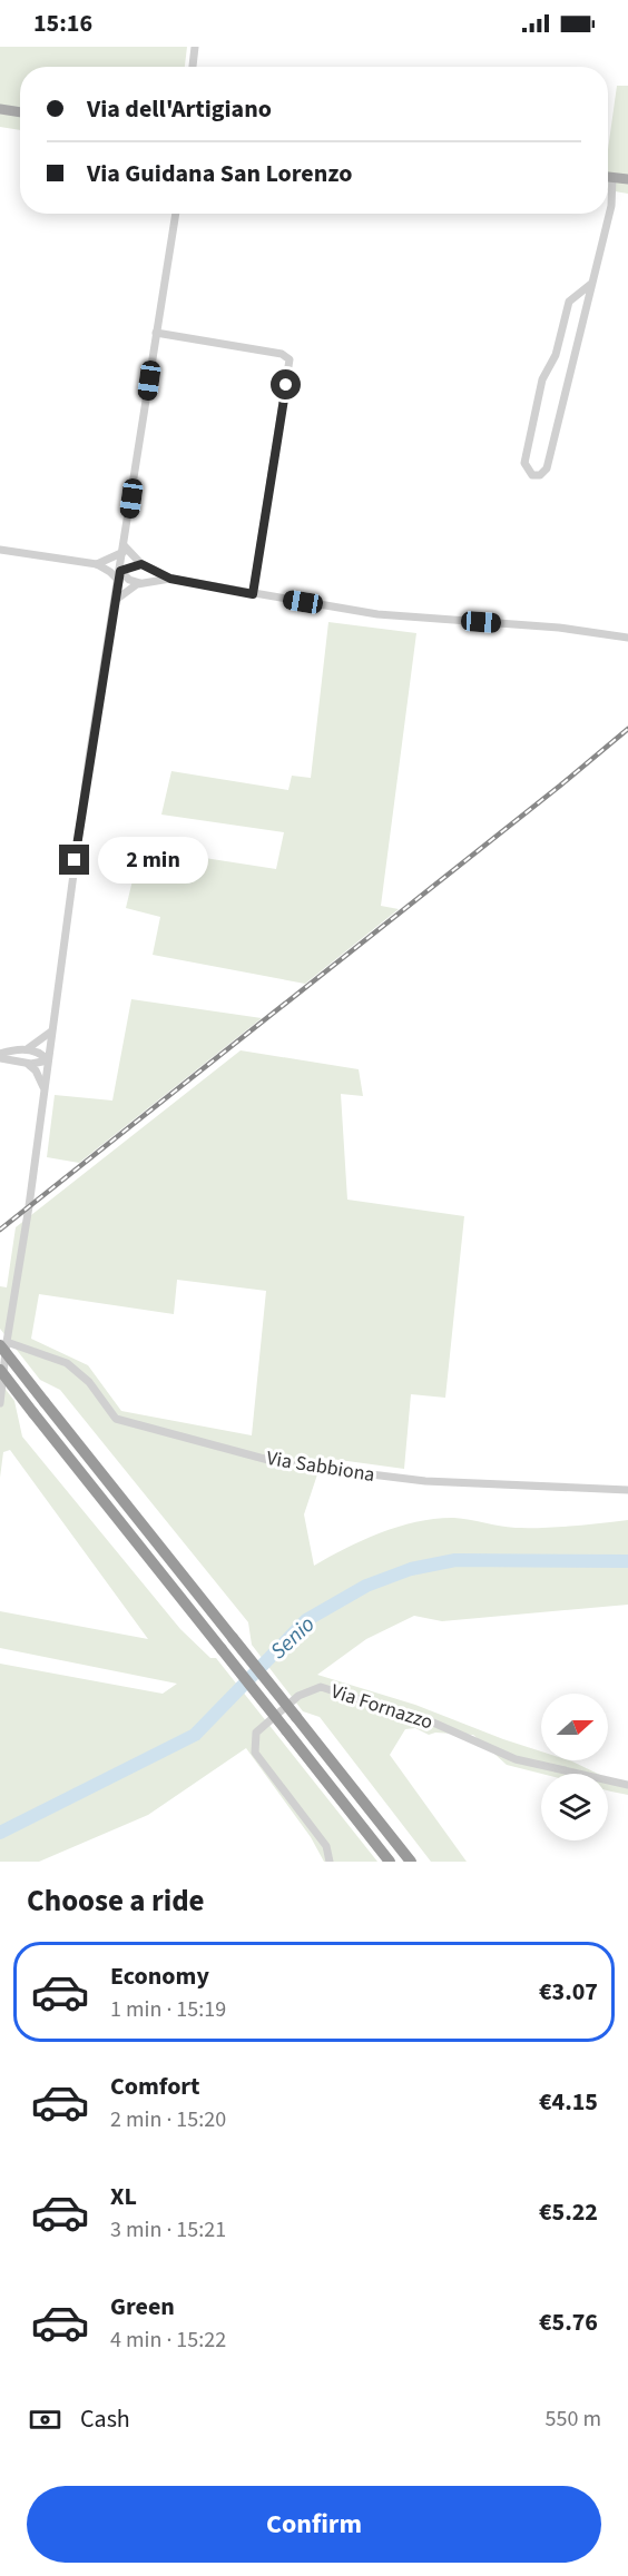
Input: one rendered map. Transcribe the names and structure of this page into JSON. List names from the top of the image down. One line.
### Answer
{"streets":{"street":["Via Sabbiona","Via Fornazzo"]},"water":["Senio"],"north":"right","page":{"status":"15:16","banner":["Via dell'Artigiano","Via Guidana San Lorenzo"],"bubble":"2 min","heading":"Choose a ride","list":[{"name":"Economy","note":"1 min · 15:19","value":"€3.07"},{"name":"Comfort","note":"2 min · 15:20","value":"€4.15"},{"name":"XL","note":"3 min · 15:21","value":"€5.22"},{"name":"Green","note":"4 min · 15:22","value":"€5.76"}],"pay":["Cash","550 m"],"buttons":"Confirm"}}
